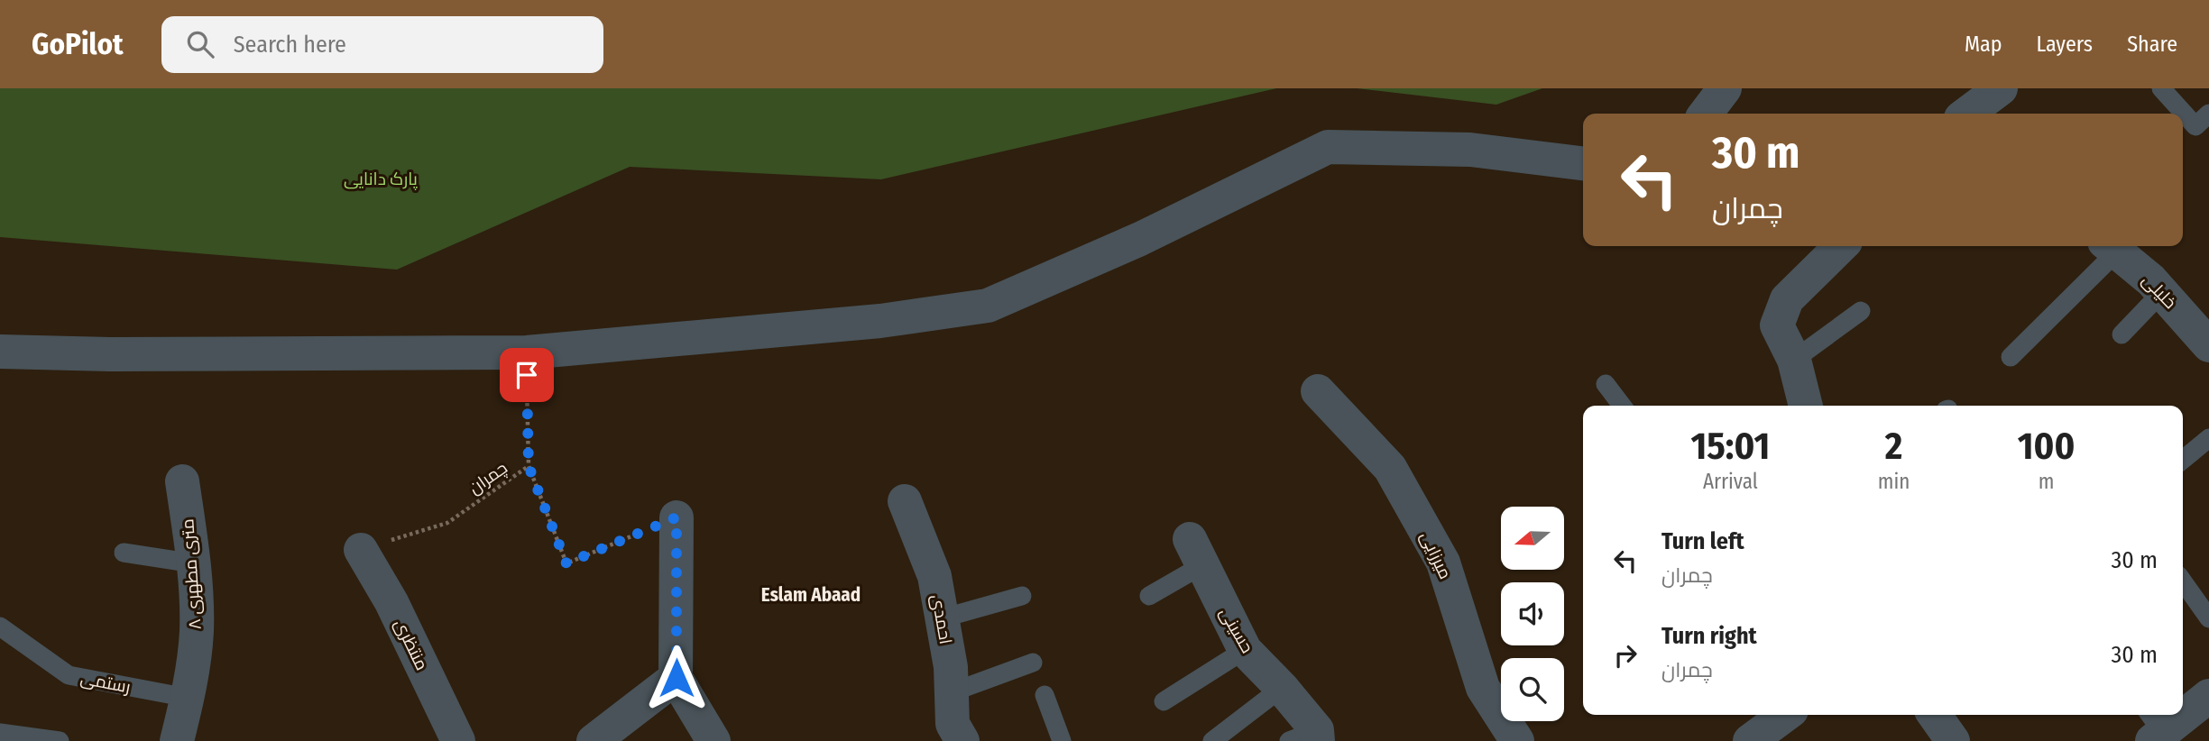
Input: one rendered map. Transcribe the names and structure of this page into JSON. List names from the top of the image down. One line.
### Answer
{"streets":{"street":["خلیلی","میرزایی","۸ متری مطهری","احمدی","حسینی","منتظری"],"lane":["رستمی"],"path":["چمران"]},"crossings":[["چمران","منتظری"],["۸ متری مطهری","رستمی"]],"districts":["Eslam Abaad"],"parks":["پارک دانایی"],"north":"left","page":{"header":"GoPilot","search":"Search here","nav":["Map","Layers","Share"],"turn":["30 m","چمران"],"eta":["15:01","Arrival","2","min","100","m"],"list":[{"name":"Turn left","note":"چمران","value":"30 m"},{"name":"Turn right","note":"چمران","value":"30 m"}]}}
